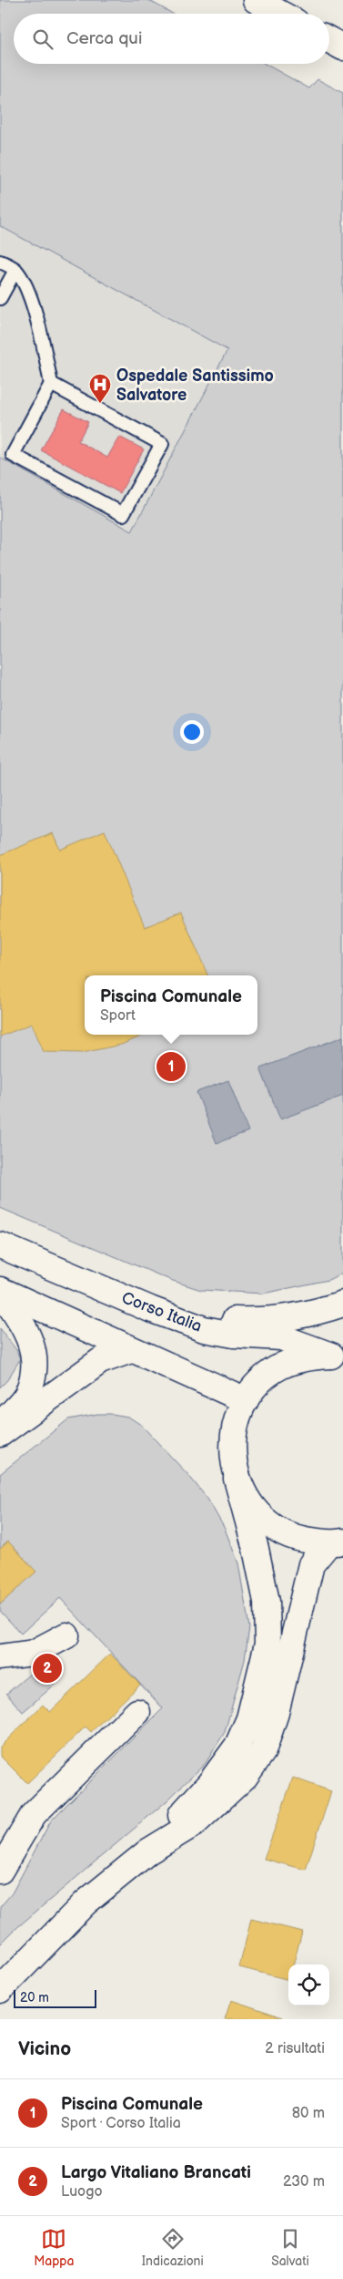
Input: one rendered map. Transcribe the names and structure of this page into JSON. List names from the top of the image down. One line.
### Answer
{"streets":{"street":["Corso Italia"]},"places":{"hospital":["Ospedale Santissimo Salvatore"]},"scale_bar":"20 m","page":{"search":"Cerca qui","popup":["Piscina Comunale","Sport"],"pins":["1","2"],"scale":"20 m","heading":["Vicino","2 risultati"],"list":[{"mark":"1","name":"Piscina Comunale","note":"Sport · Corso Italia","value":"80 m"},{"mark":"2","name":"Largo Vitaliano Brancati","note":"Luogo","value":"230 m"}],"nav":["Mappa","Indicazioni","Salvati"]}}
